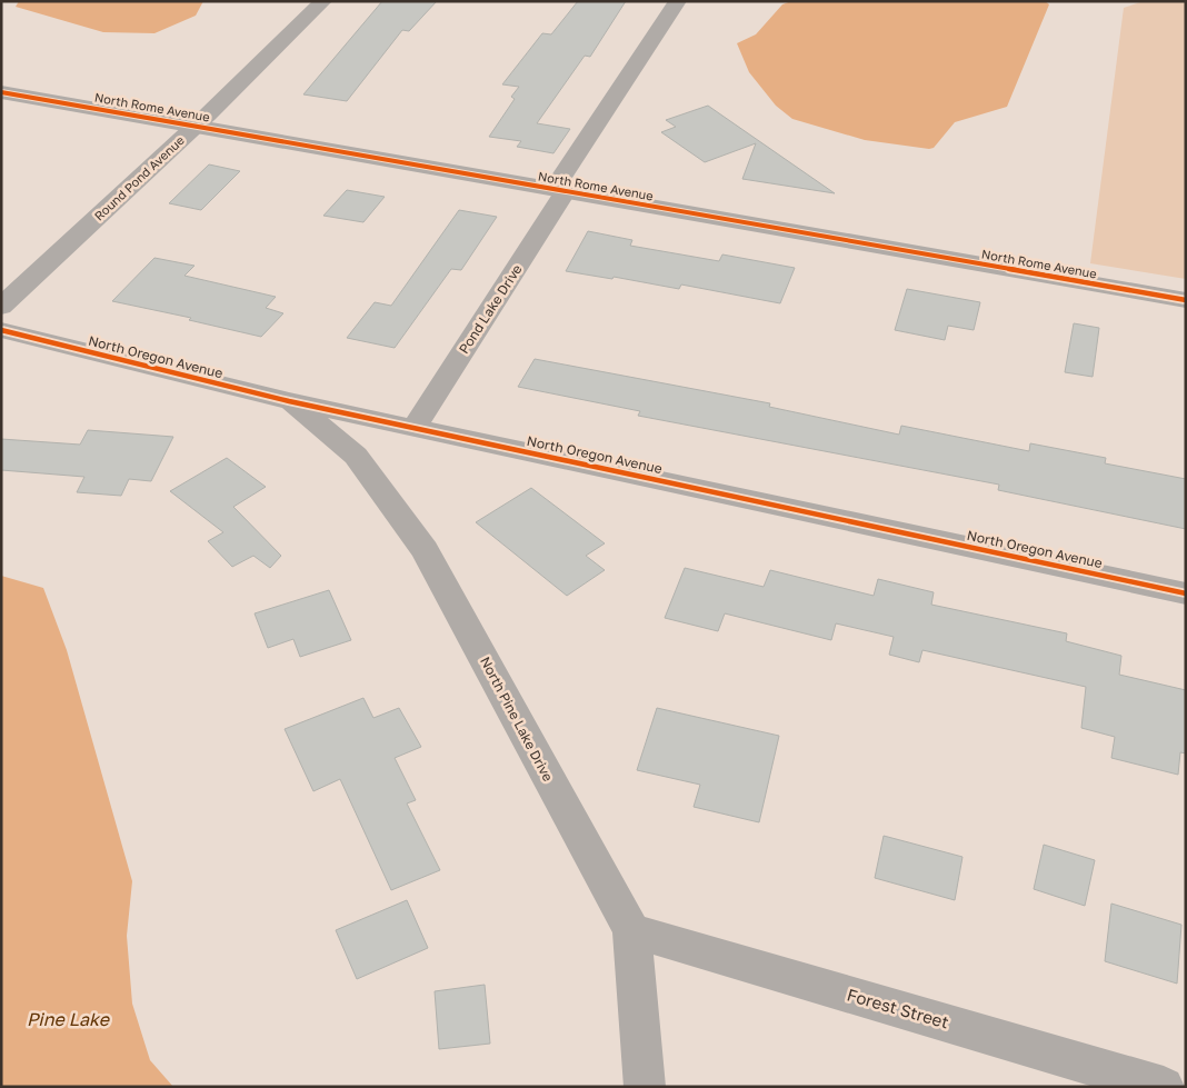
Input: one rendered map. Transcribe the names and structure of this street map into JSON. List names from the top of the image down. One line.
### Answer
{"streets":{"street":["North Rome Avenue","Round Pond Avenue","Pond Lake Drive","North Oregon Avenue","North Pine Lake Drive","Forest Street"]},"crossings":[["North Rome Avenue","Round Pond Avenue"],["North Rome Avenue","Pond Lake Drive"],["Pond Lake Drive","North Oregon Avenue"],["North Oregon Avenue","North Pine Lake Drive"],["North Pine Lake Drive","Forest Street"]],"water":["Pine Lake"]}
